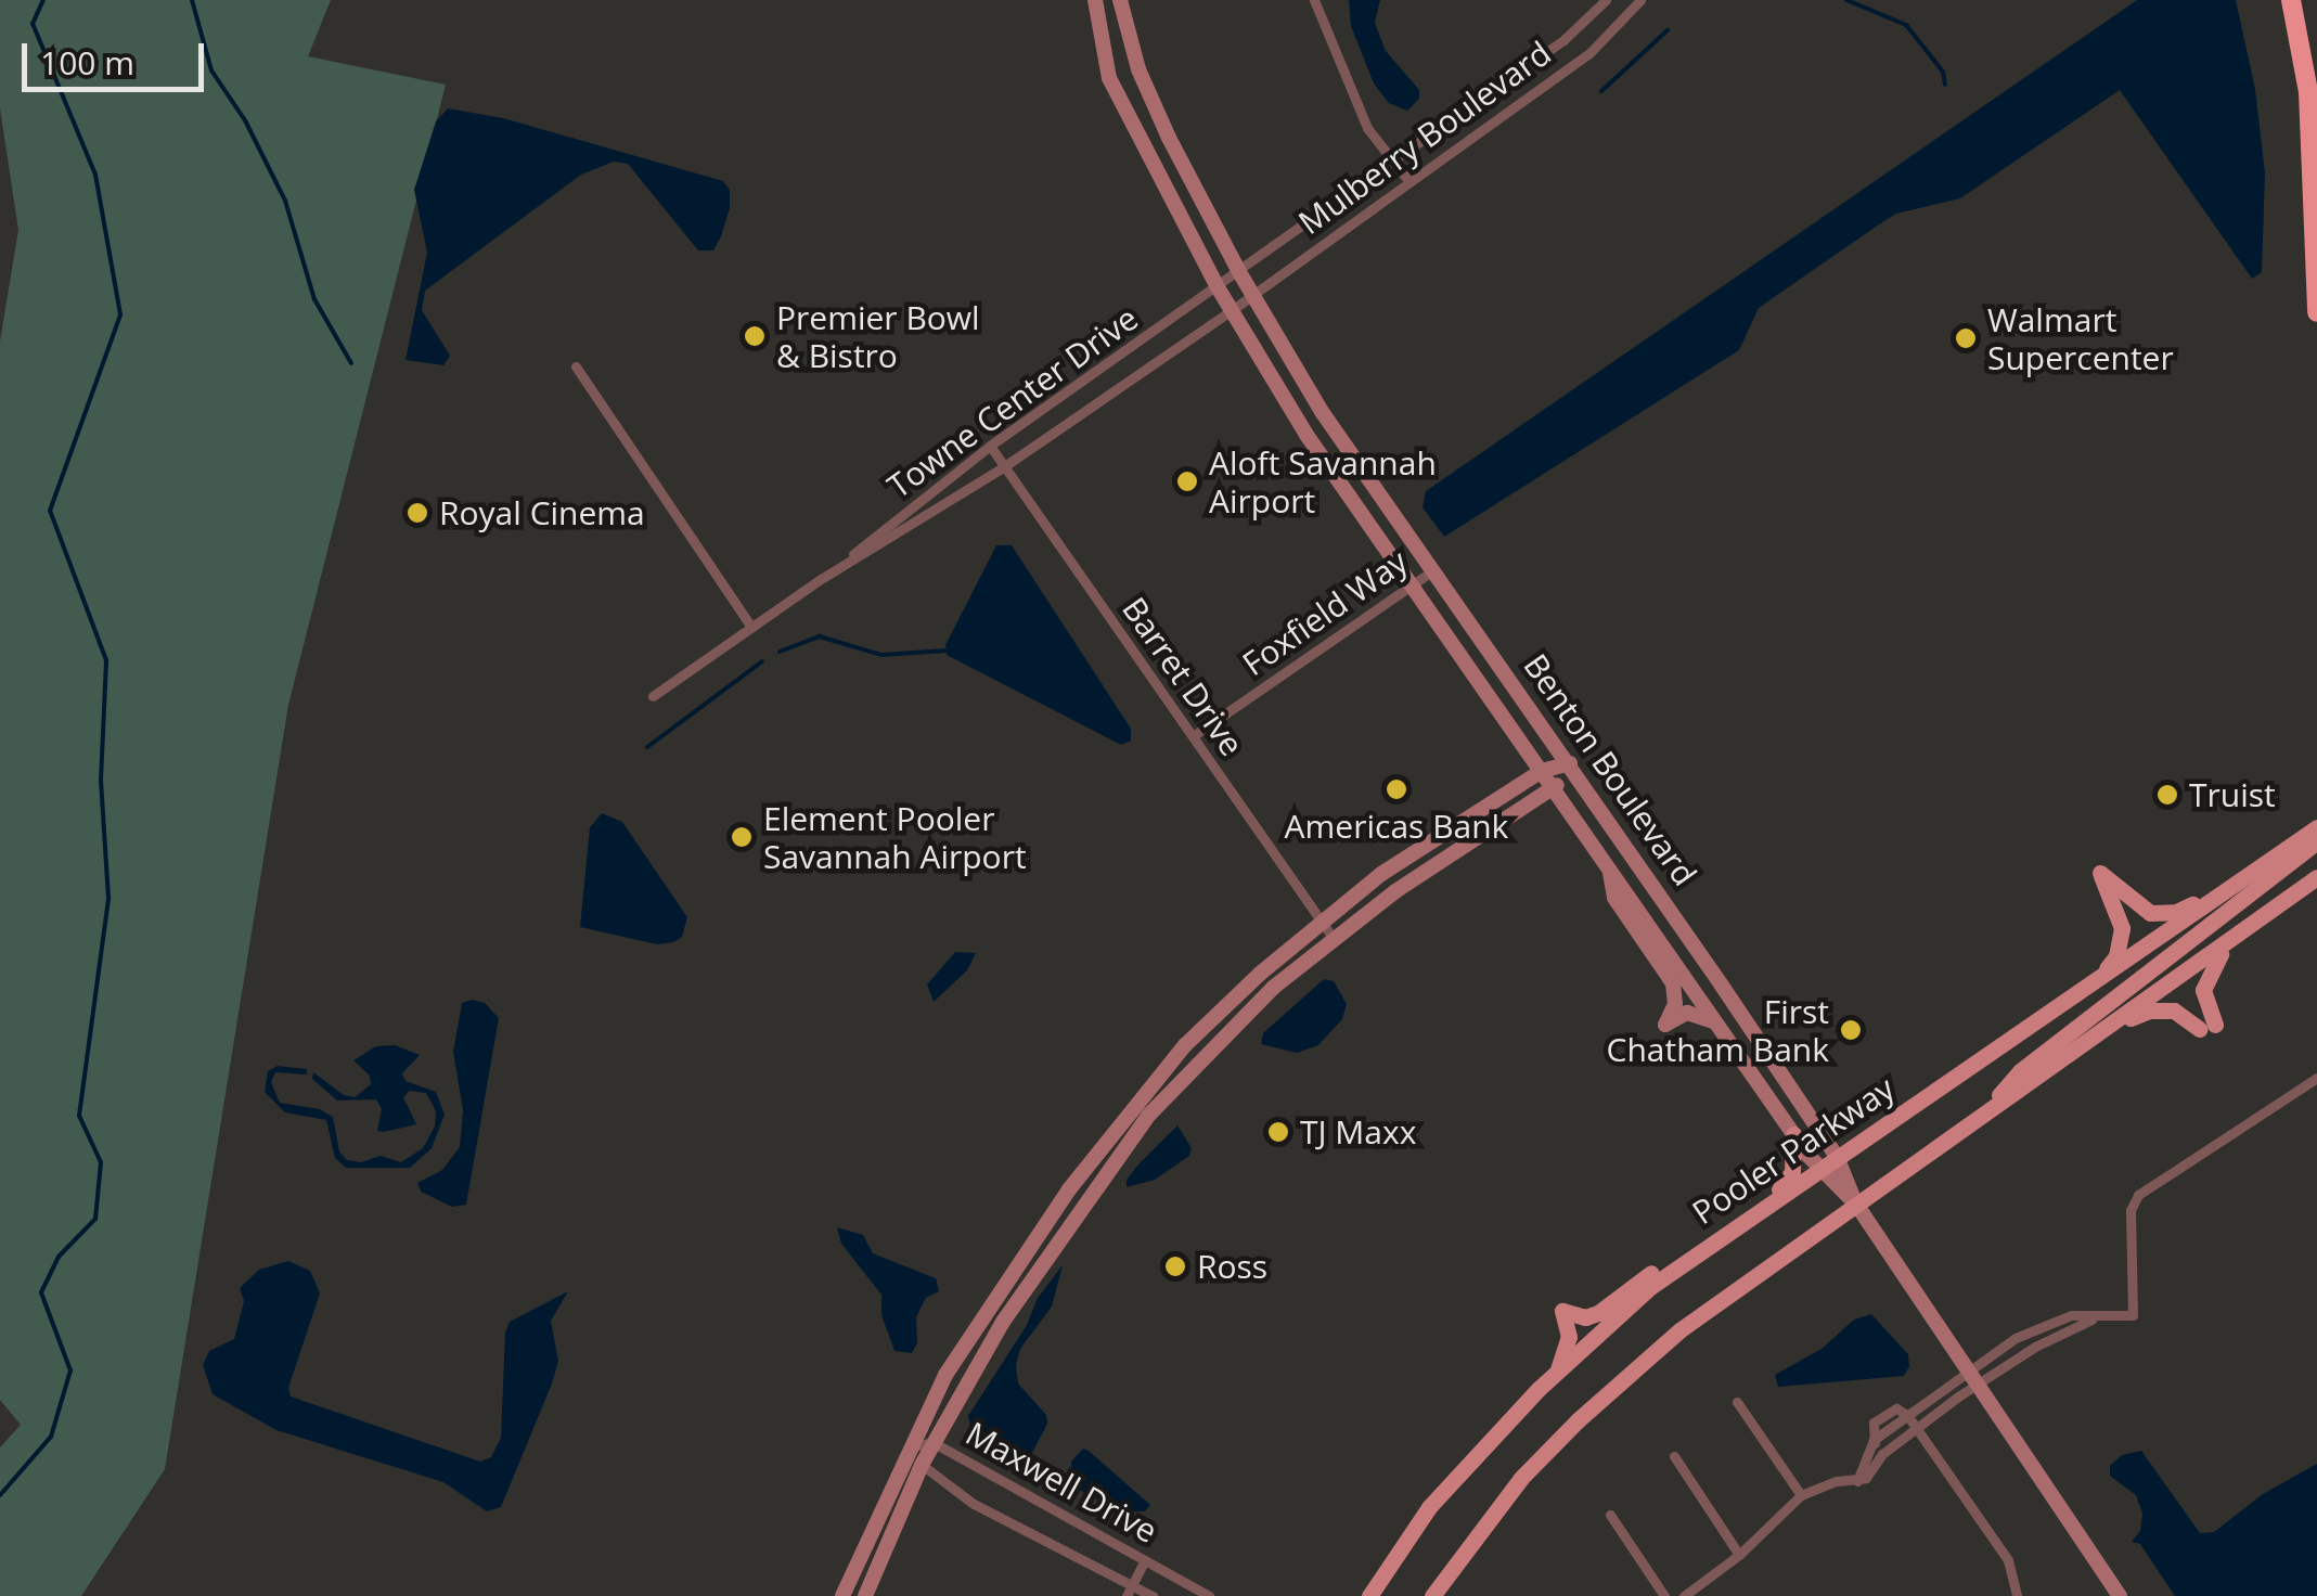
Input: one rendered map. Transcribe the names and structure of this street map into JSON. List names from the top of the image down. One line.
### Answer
{"streets":{"main road":["Pooler Parkway"],"street":["Mulberry Boulevard","Towne Center Drive","Foxfield Way","Barret Drive","Benton Boulevard","Maxwell Drive"]},"crossings":[["Mulberry Boulevard","Towne Center Drive"],["Mulberry Boulevard","Benton Boulevard"],["Towne Center Drive","Barret Drive"],["Towne Center Drive","Benton Boulevard"],["Foxfield Way","Barret Drive"],["Foxfield Way","Benton Boulevard"],["Benton Boulevard","Pooler Parkway"]],"places":["Premier Bowl & Bistro","Walmart Supercenter","Aloft Savannah Airport","Royal Cinema","Americas Bank","Truist","Element Pooler Savannah Airport","First Chatham Bank","TJ Maxx","Ross"],"scale_bar":"100 m"}
